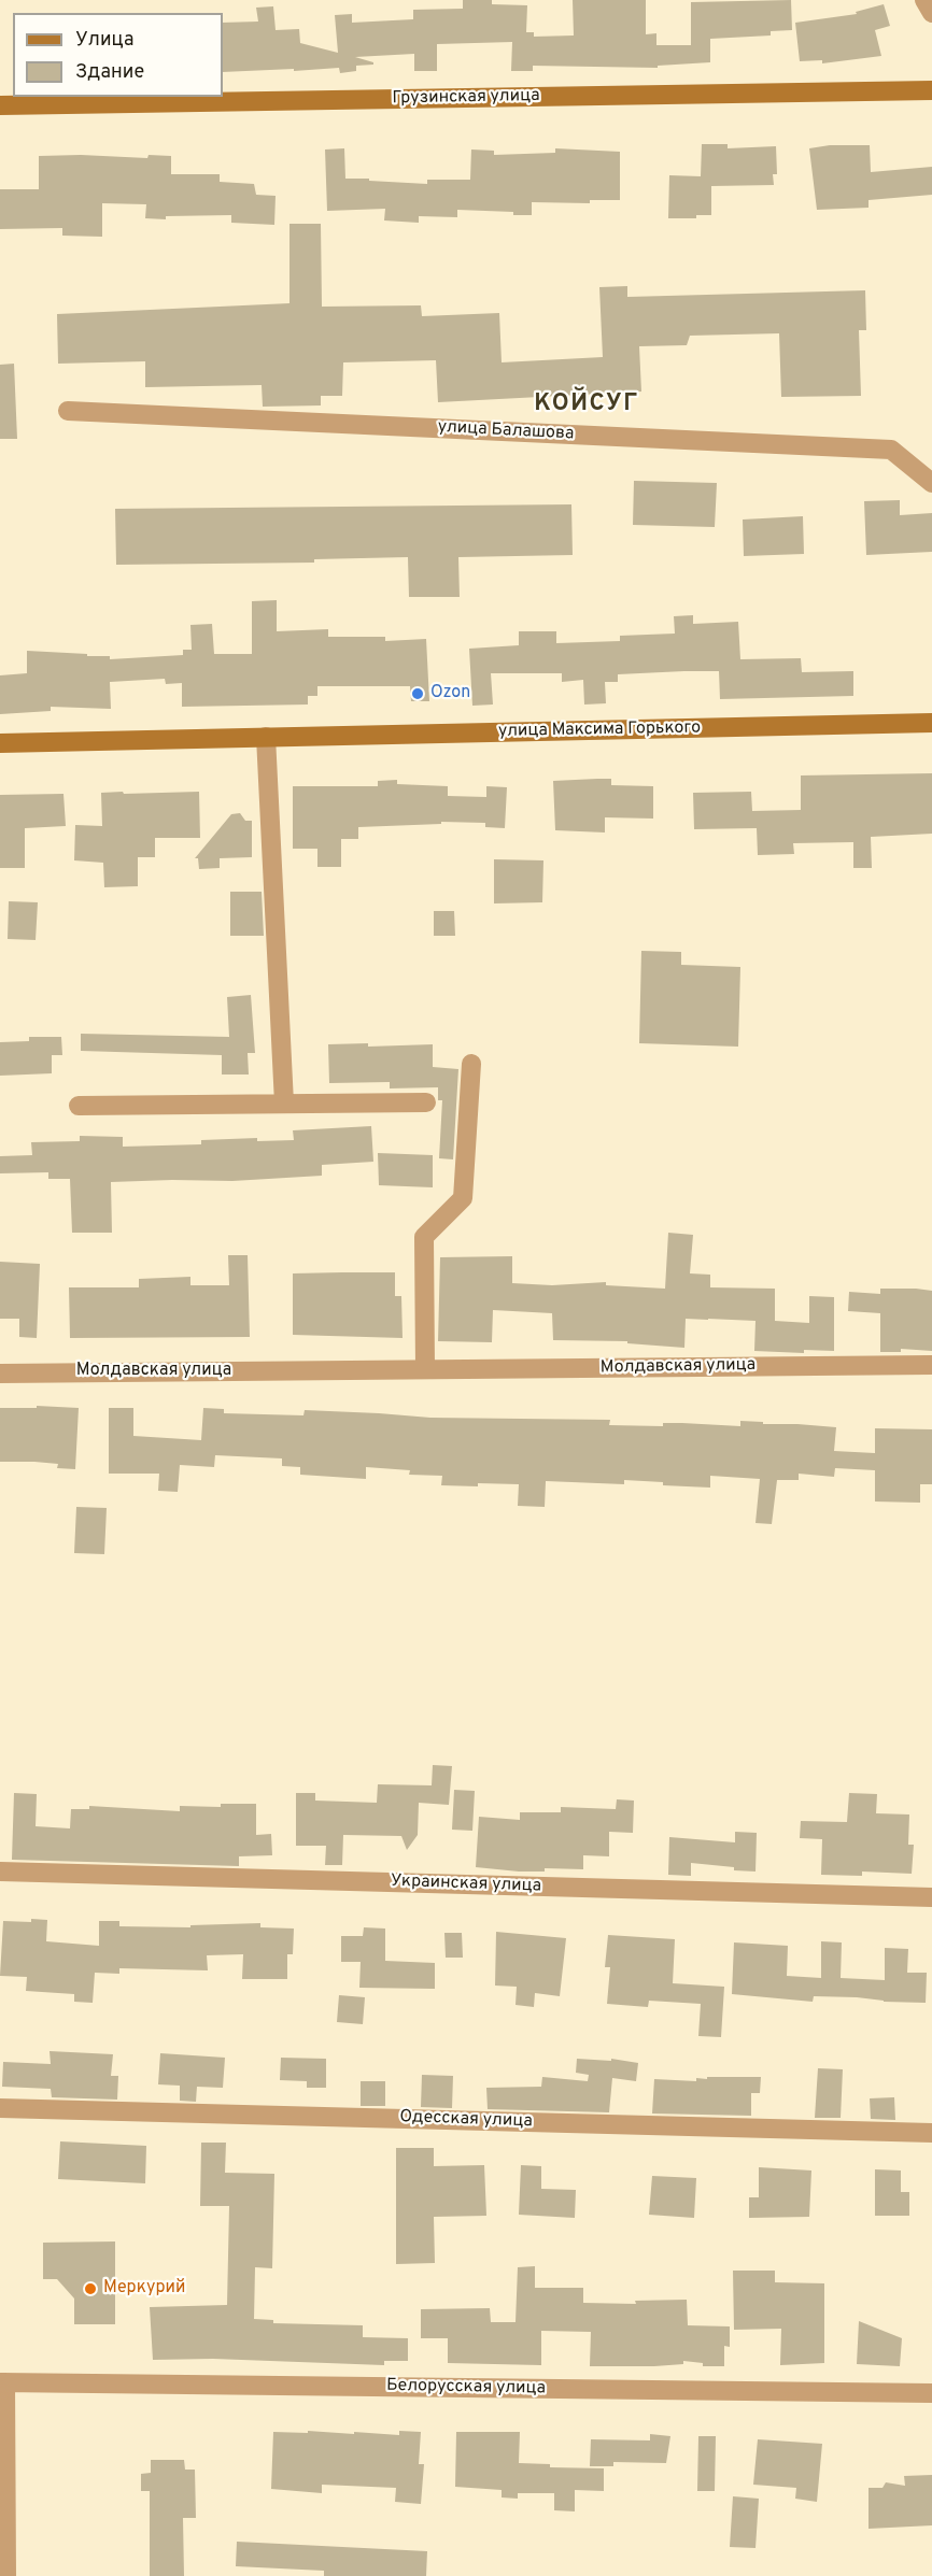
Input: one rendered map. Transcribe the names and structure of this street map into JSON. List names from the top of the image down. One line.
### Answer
{"streets":{"main road":["Грузинская улица","улица Максима Горького"],"street":["улица Балашова","Молдавская улица","Украинская улица","Одесская улица","Белорусская улица"]},"districts":["КОЙСУГ"],"places":["Ozon","Меркурий"],"legend":["Улица","Здание"]}
